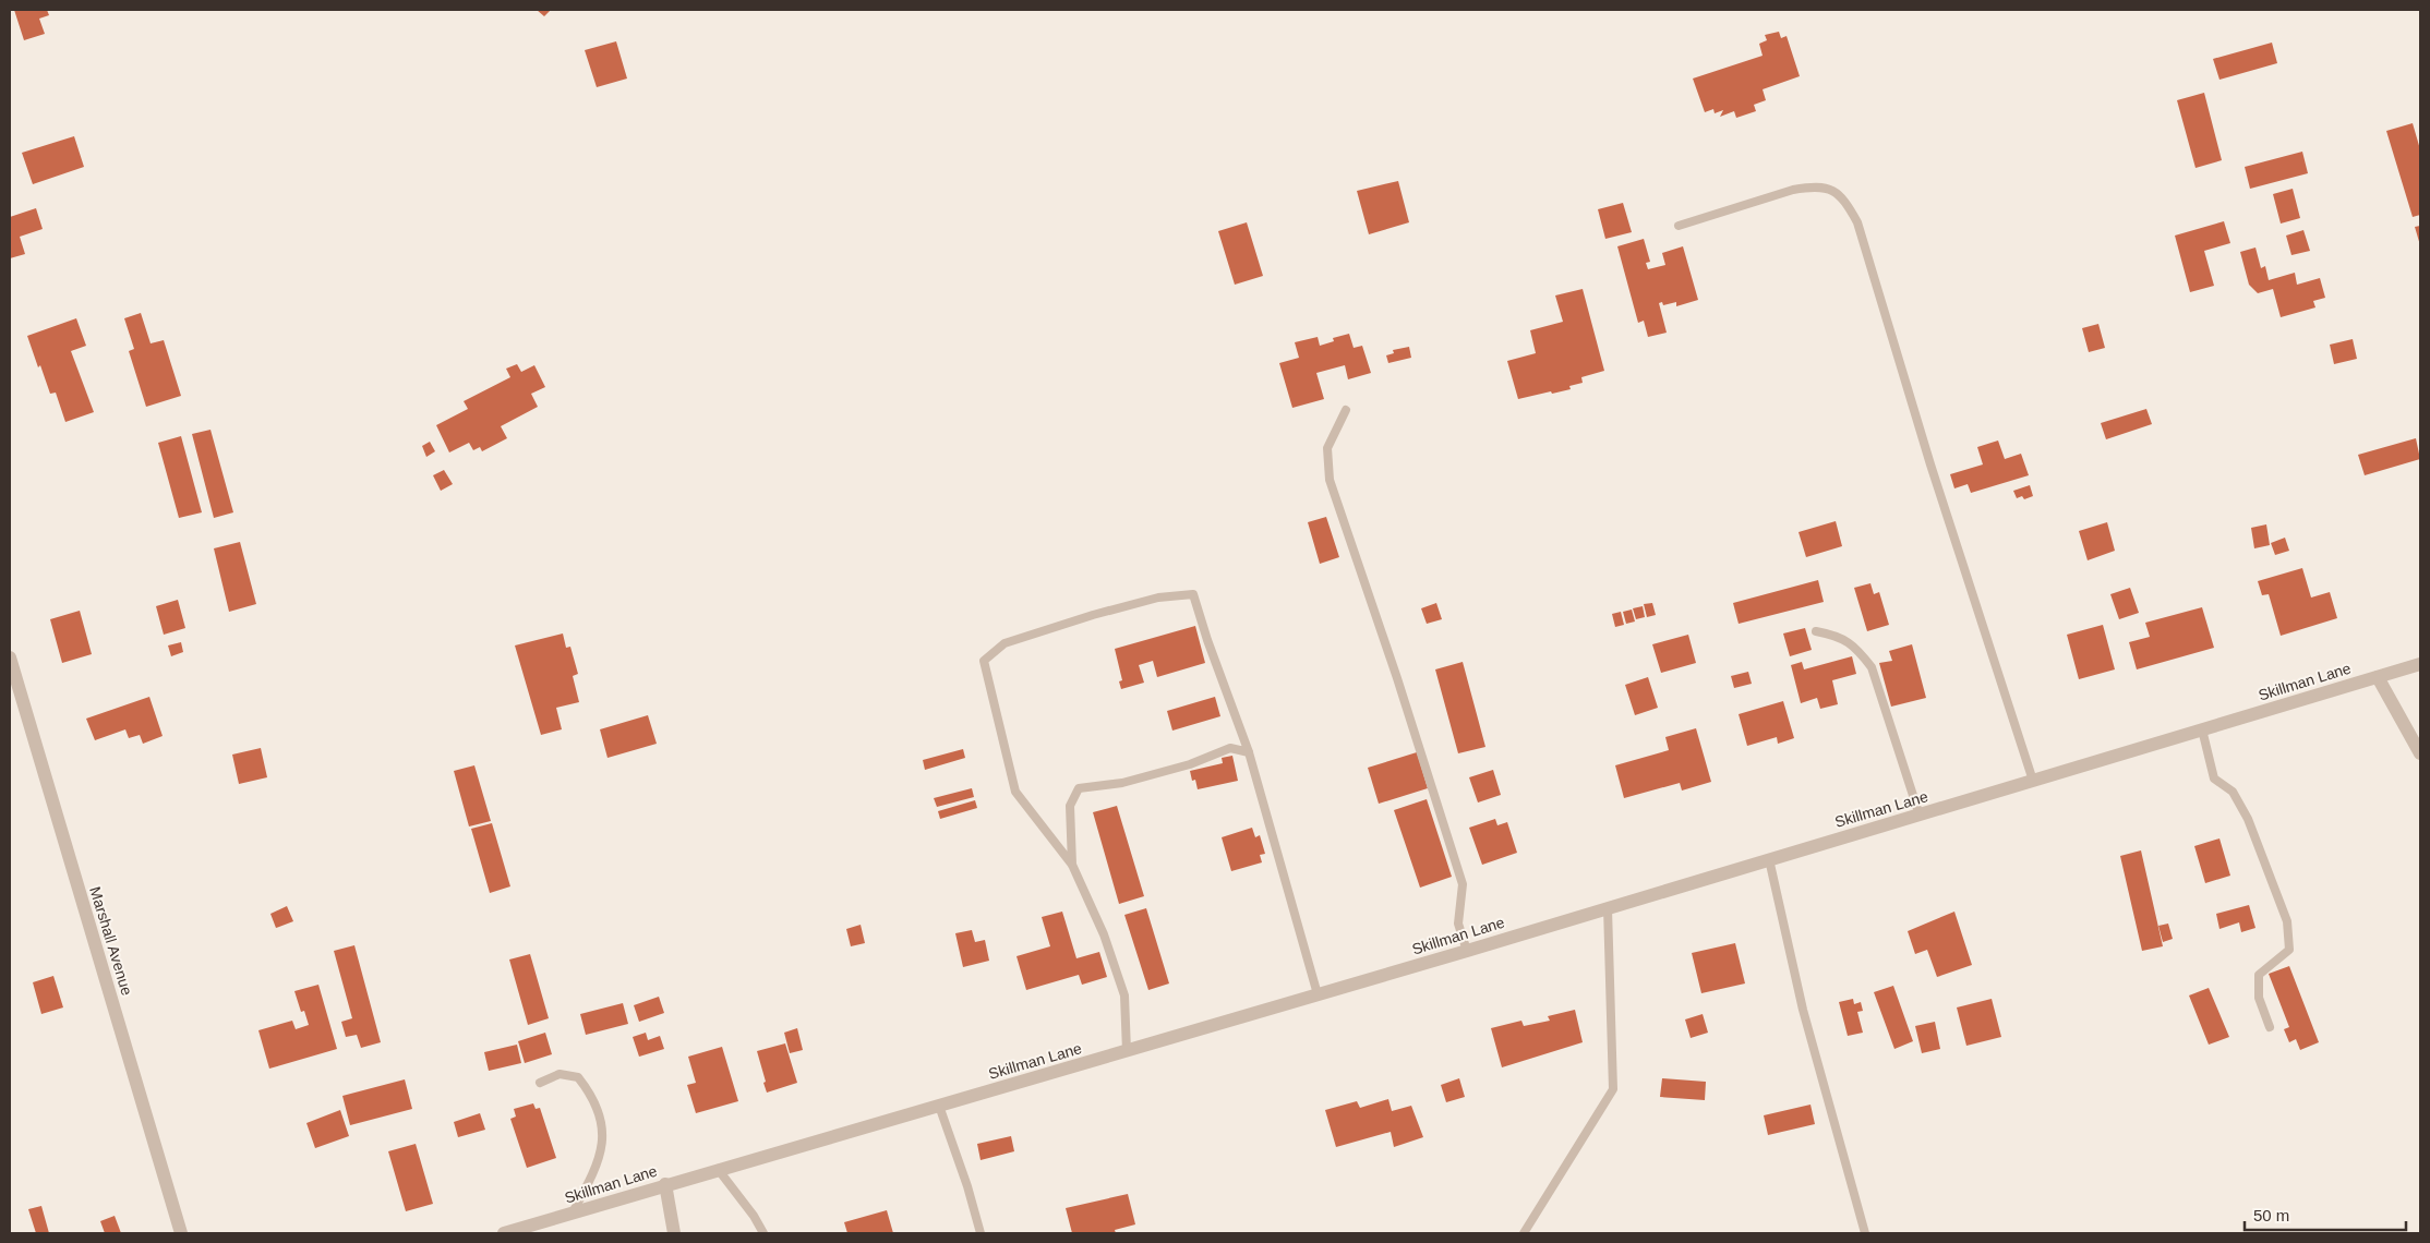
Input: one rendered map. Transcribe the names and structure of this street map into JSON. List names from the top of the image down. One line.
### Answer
{"streets":{"street":["Skillman Lane","Marshall Avenue"]},"scale_bar":"50 m"}
